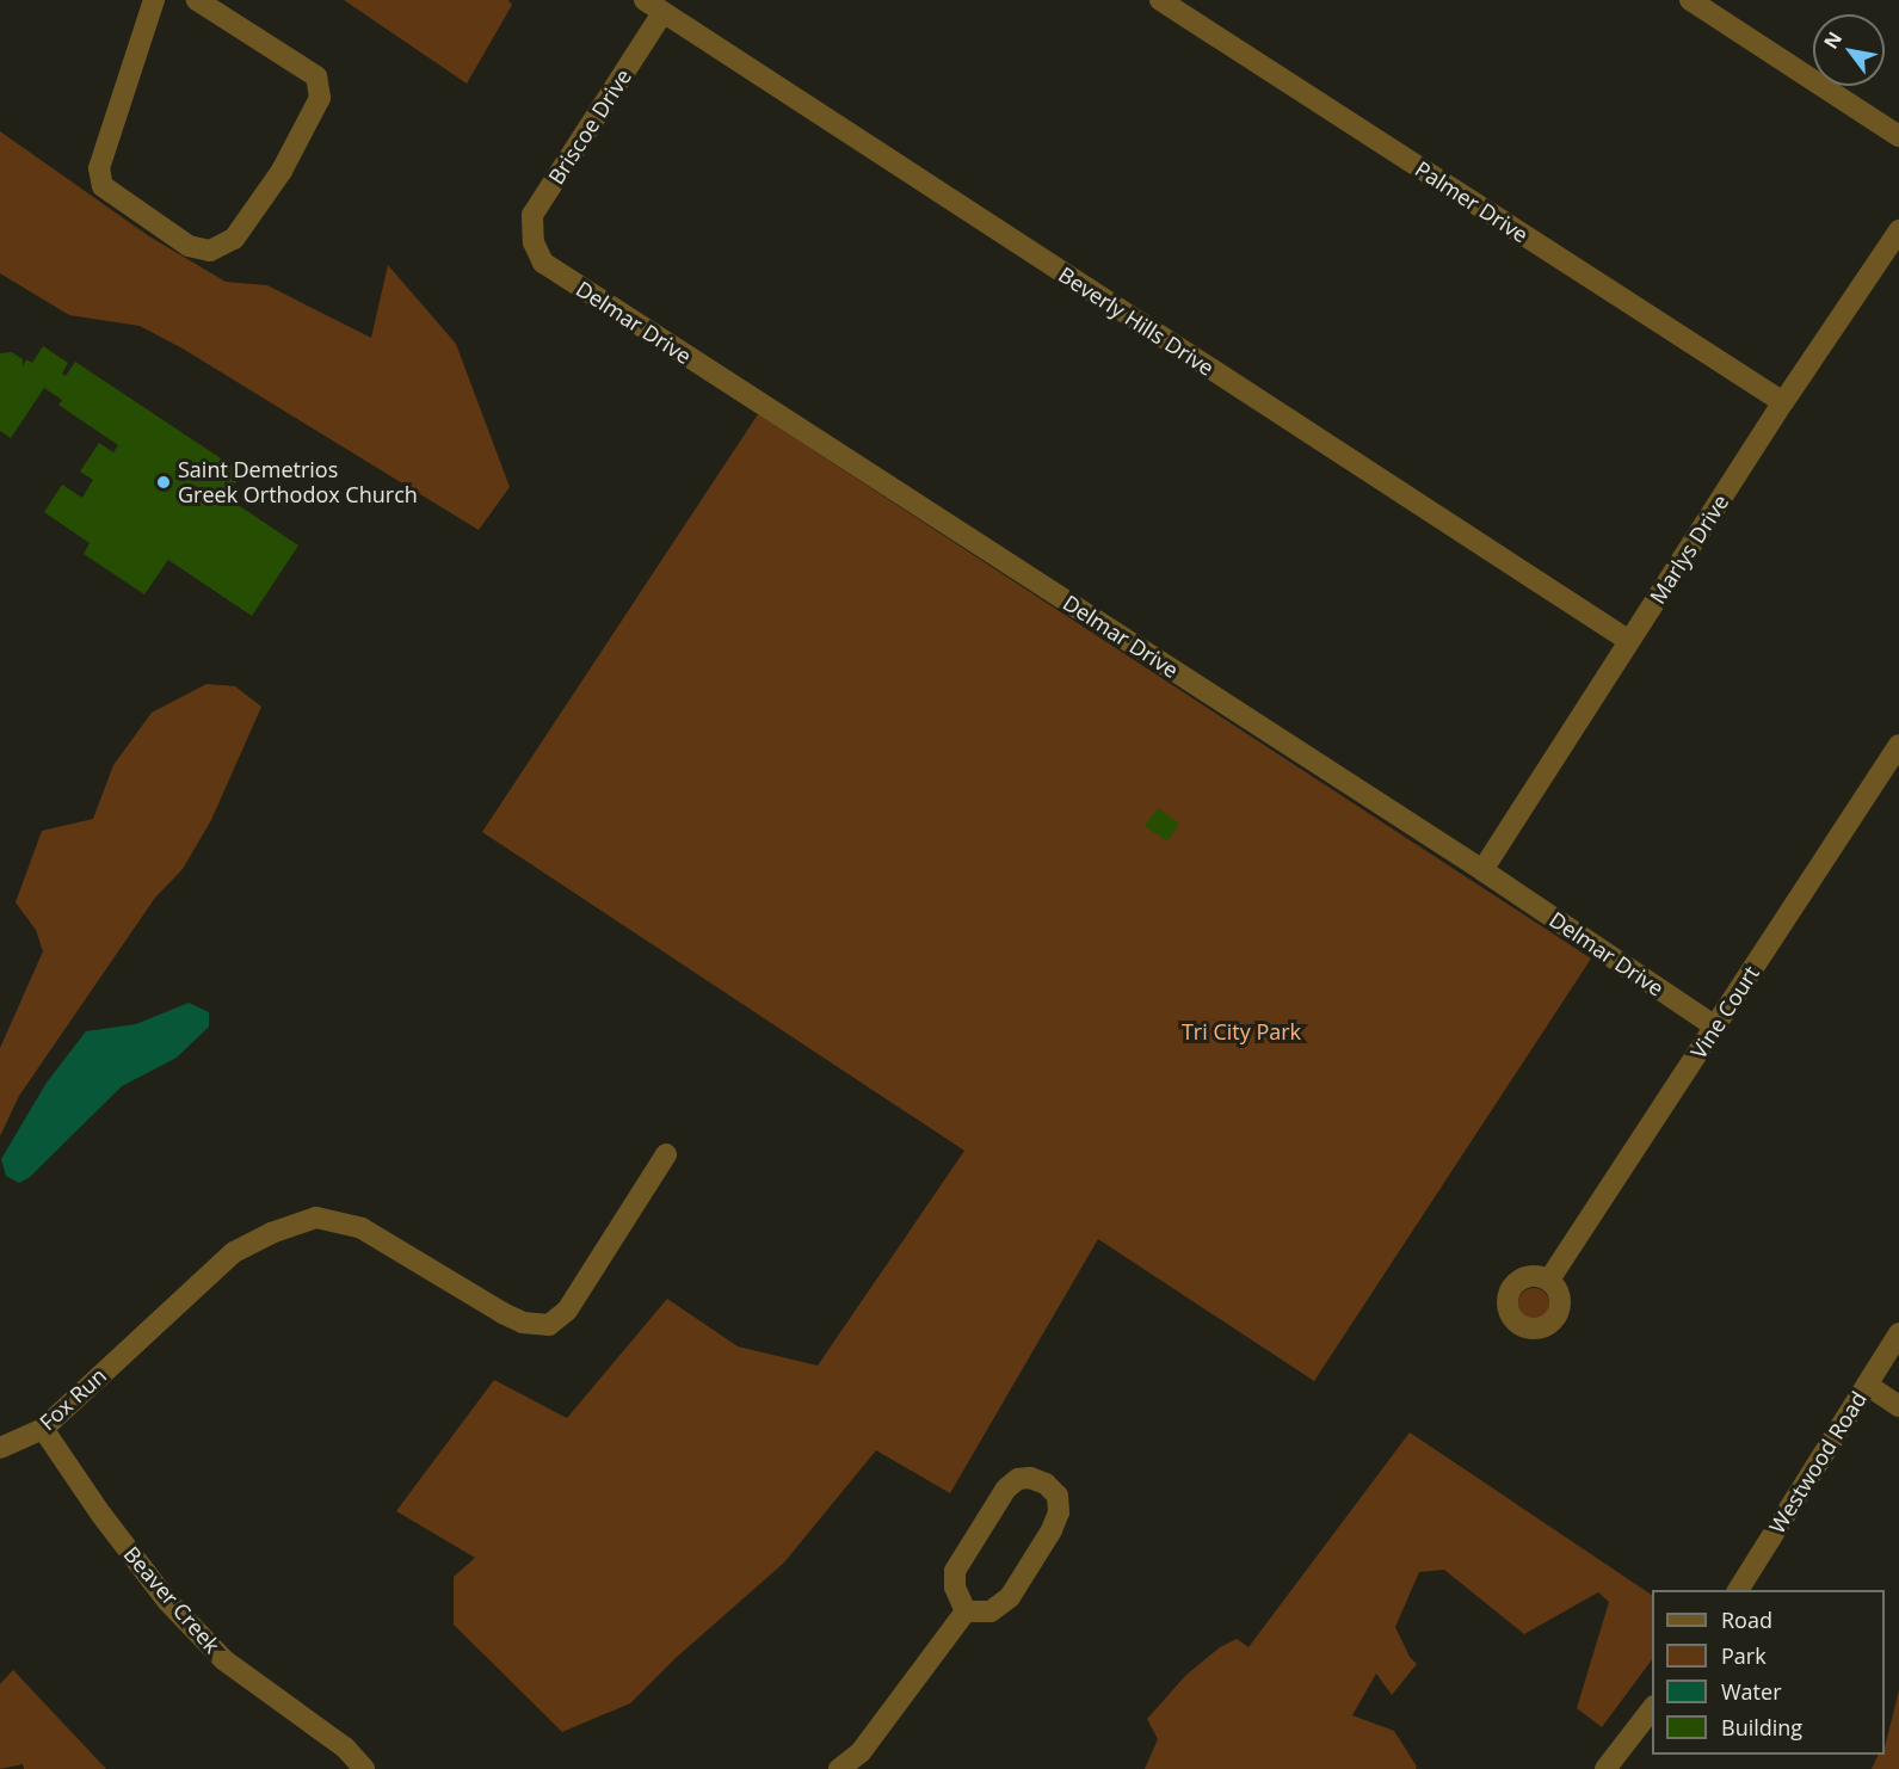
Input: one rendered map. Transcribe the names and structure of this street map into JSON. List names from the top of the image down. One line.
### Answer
{"streets":{"street":["Briscoe Drive","Palmer Drive","Beverly Hills Drive","Delmar Drive","Marlys Drive","Vine Court","Fox Run","Westwood Road","Beaver Creek"]},"crossings":[["Briscoe Drive","Beverly Hills Drive"],["Briscoe Drive","Delmar Drive"],["Palmer Drive","Marlys Drive"],["Beverly Hills Drive","Marlys Drive"],["Delmar Drive","Marlys Drive"],["Delmar Drive","Vine Court"],["Fox Run","Beaver Creek"]],"parks":["Tri City Park"],"places":["Saint Demetrios Greek Orthodox Church"],"legend":["Road","Park","Water","Building"],"north":"top left"}
